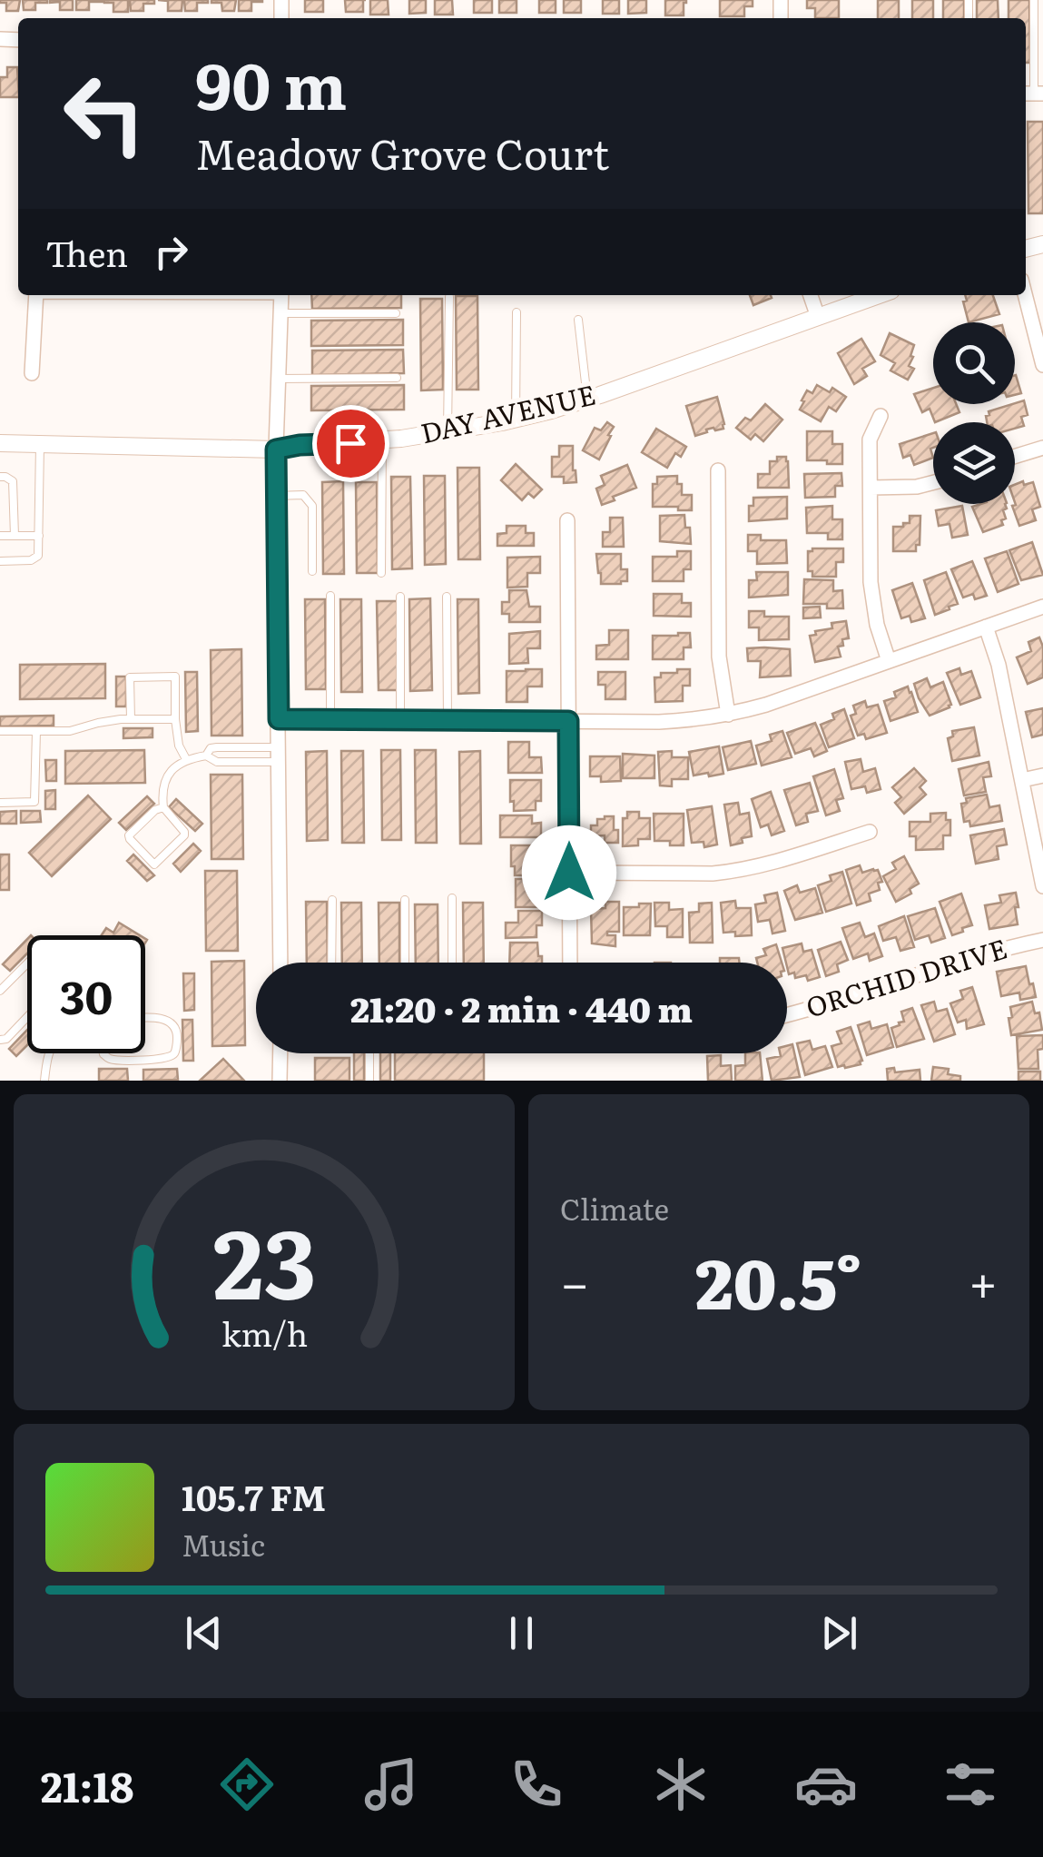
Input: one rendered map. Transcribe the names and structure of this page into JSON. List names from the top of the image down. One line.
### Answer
{"streets":{"street":["DAY AVENUE","ORCHID DRIVE"]},"page":{"turn":["90 m","Meadow Grove Court"],"then":"Then","limit":"30","trip":"21:20 · 2 min · 440 m","tile":"Climate","heat":["−","20.5°","+"],"song":["105.7 FM","Music"],"tabs":"21:18","gauge":["23","km/h"]}}
